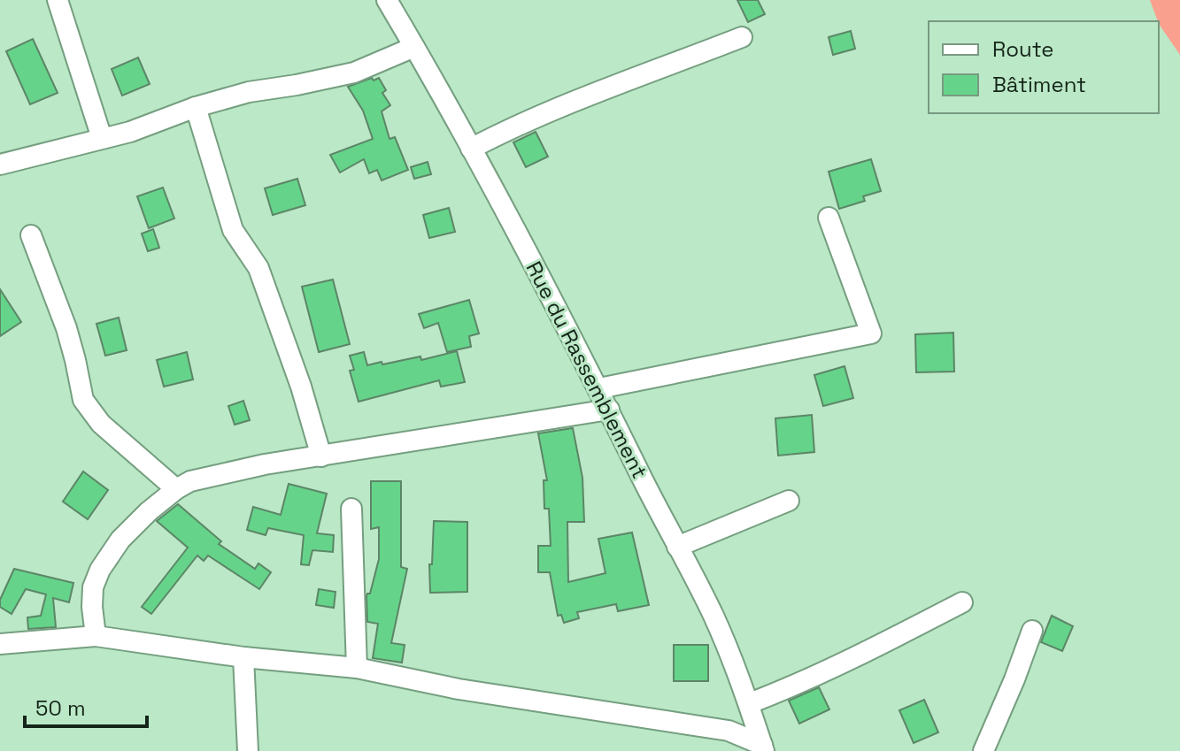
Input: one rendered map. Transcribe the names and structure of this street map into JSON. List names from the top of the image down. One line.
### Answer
{"streets":{"street":["Rue du Rassemblement"]},"legend":["Route","Bâtiment"],"scale_bar":"50 m"}
